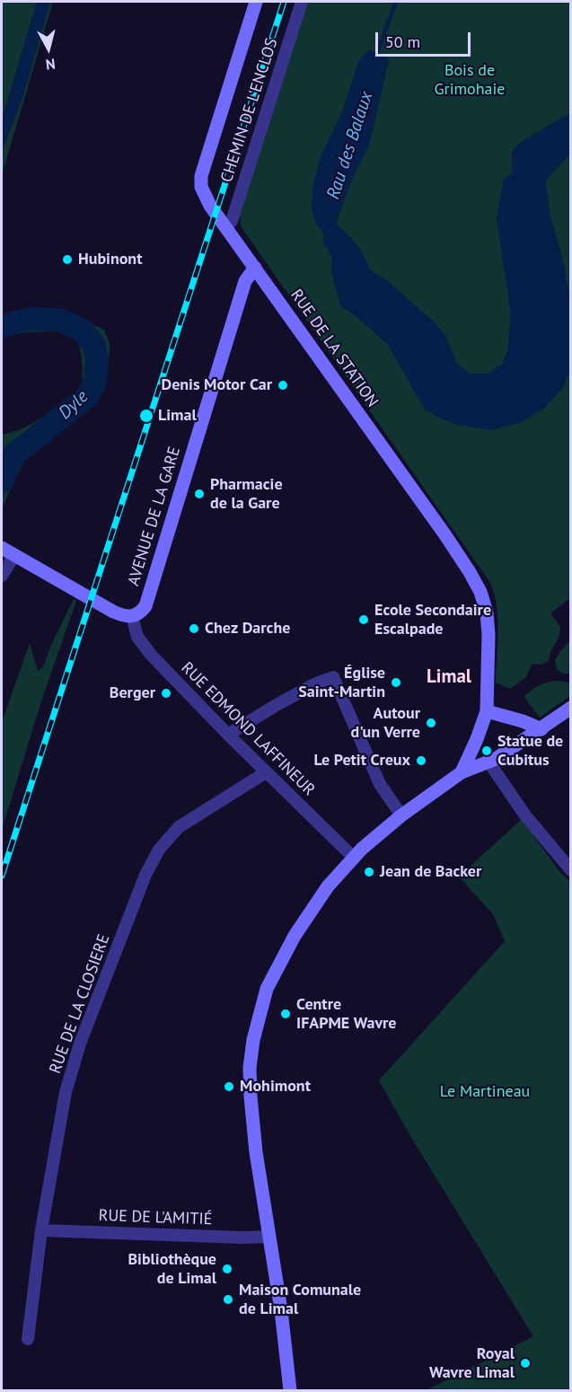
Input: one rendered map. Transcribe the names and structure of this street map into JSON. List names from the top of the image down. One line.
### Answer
{"streets":{"main road":["RUE DE LA STATION","AVENUE DE LA GARE"],"street":["CHEMIN DE L'ENCLOS","RUE EDMOND LAFFINEUR","RUE DE LA CLOSIERE","RUE DE L'AMITIÉ"]},"crossings":[["CHEMIN DE L'ENCLOS","RUE DE LA STATION"],["RUE DE LA STATION","AVENUE DE LA GARE"],["AVENUE DE LA GARE","RUE EDMOND LAFFINEUR"],["RUE EDMOND LAFFINEUR","RUE DE LA CLOSIERE"],["RUE DE LA CLOSIERE","RUE DE L'AMITIÉ"]],"districts":["Limal"],"water":["Rau des Balaux","Dyle"],"parks":["Bois de Grimohaie","Le Martineau"],"places":["Hubinont","Denis Motor Car","Limal","Pharmacie de la Gare","Ecole Secondaire Escalpade","Chez Darche","Église Saint-Martin","Berger","Autour d'un Verre","Statue de Cubitus","Le Petit Creux","Jean de Backer","Centre IFAPME Wavre","Mohimont","Bibliothèque de Limal","Maison Comunale de Limal","Royal Wavre Limal"],"scale_bar":"50 m","north":"bottom"}
